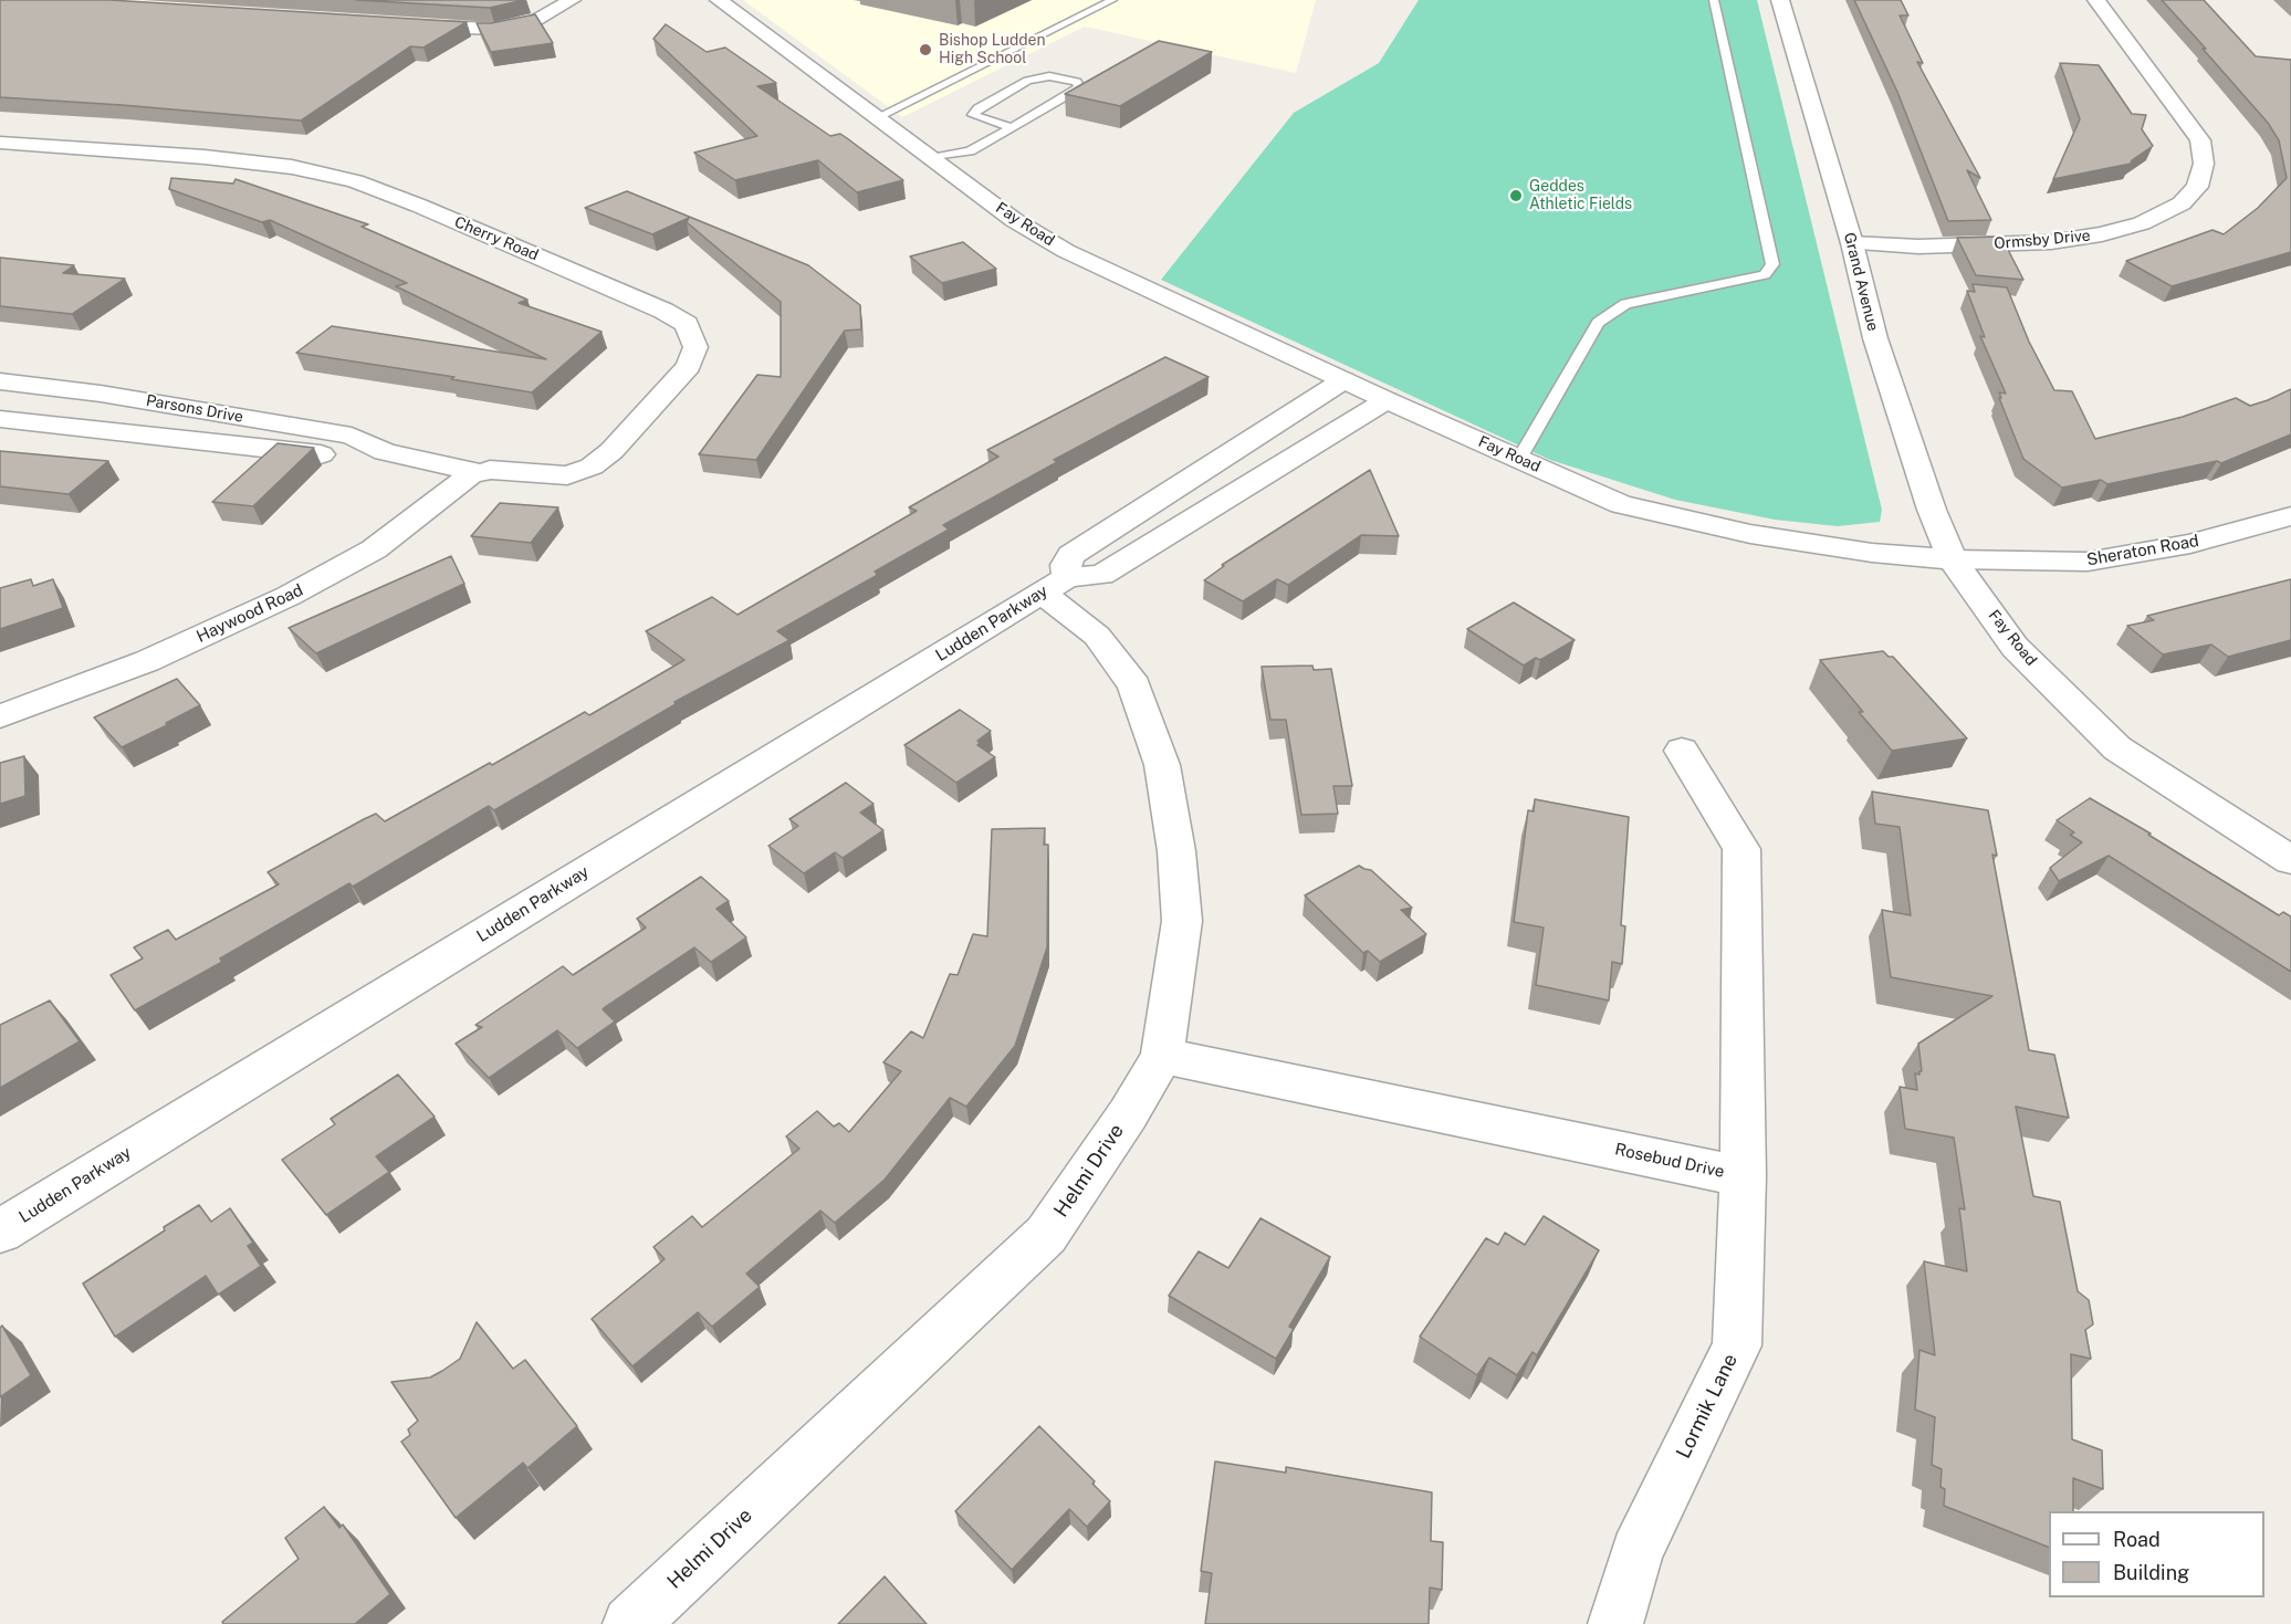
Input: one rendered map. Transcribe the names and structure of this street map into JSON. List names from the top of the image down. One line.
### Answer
{"streets":{"street":["Fay Road","Cherry Road","Ormsby Drive","Grand Avenue","Parsons Drive","Sheraton Road","Haywood Road","Ludden Parkway","Rosebud Drive","Helmi Drive","Lormik Lane"]},"crossings":[["Fay Road","Grand Avenue"],["Fay Road","Sheraton Road"],["Fay Road","Ludden Parkway"],["Cherry Road","Parsons Drive"],["Cherry Road","Haywood Road"],["Ormsby Drive","Grand Avenue"],["Grand Avenue","Sheraton Road"],["Parsons Drive","Haywood Road"],["Ludden Parkway","Helmi Drive"],["Rosebud Drive","Helmi Drive"],["Rosebud Drive","Lormik Lane"]],"places":["Bishop Ludden High School","Geddes Athletic Fields"],"legend":["Road","Building"]}
